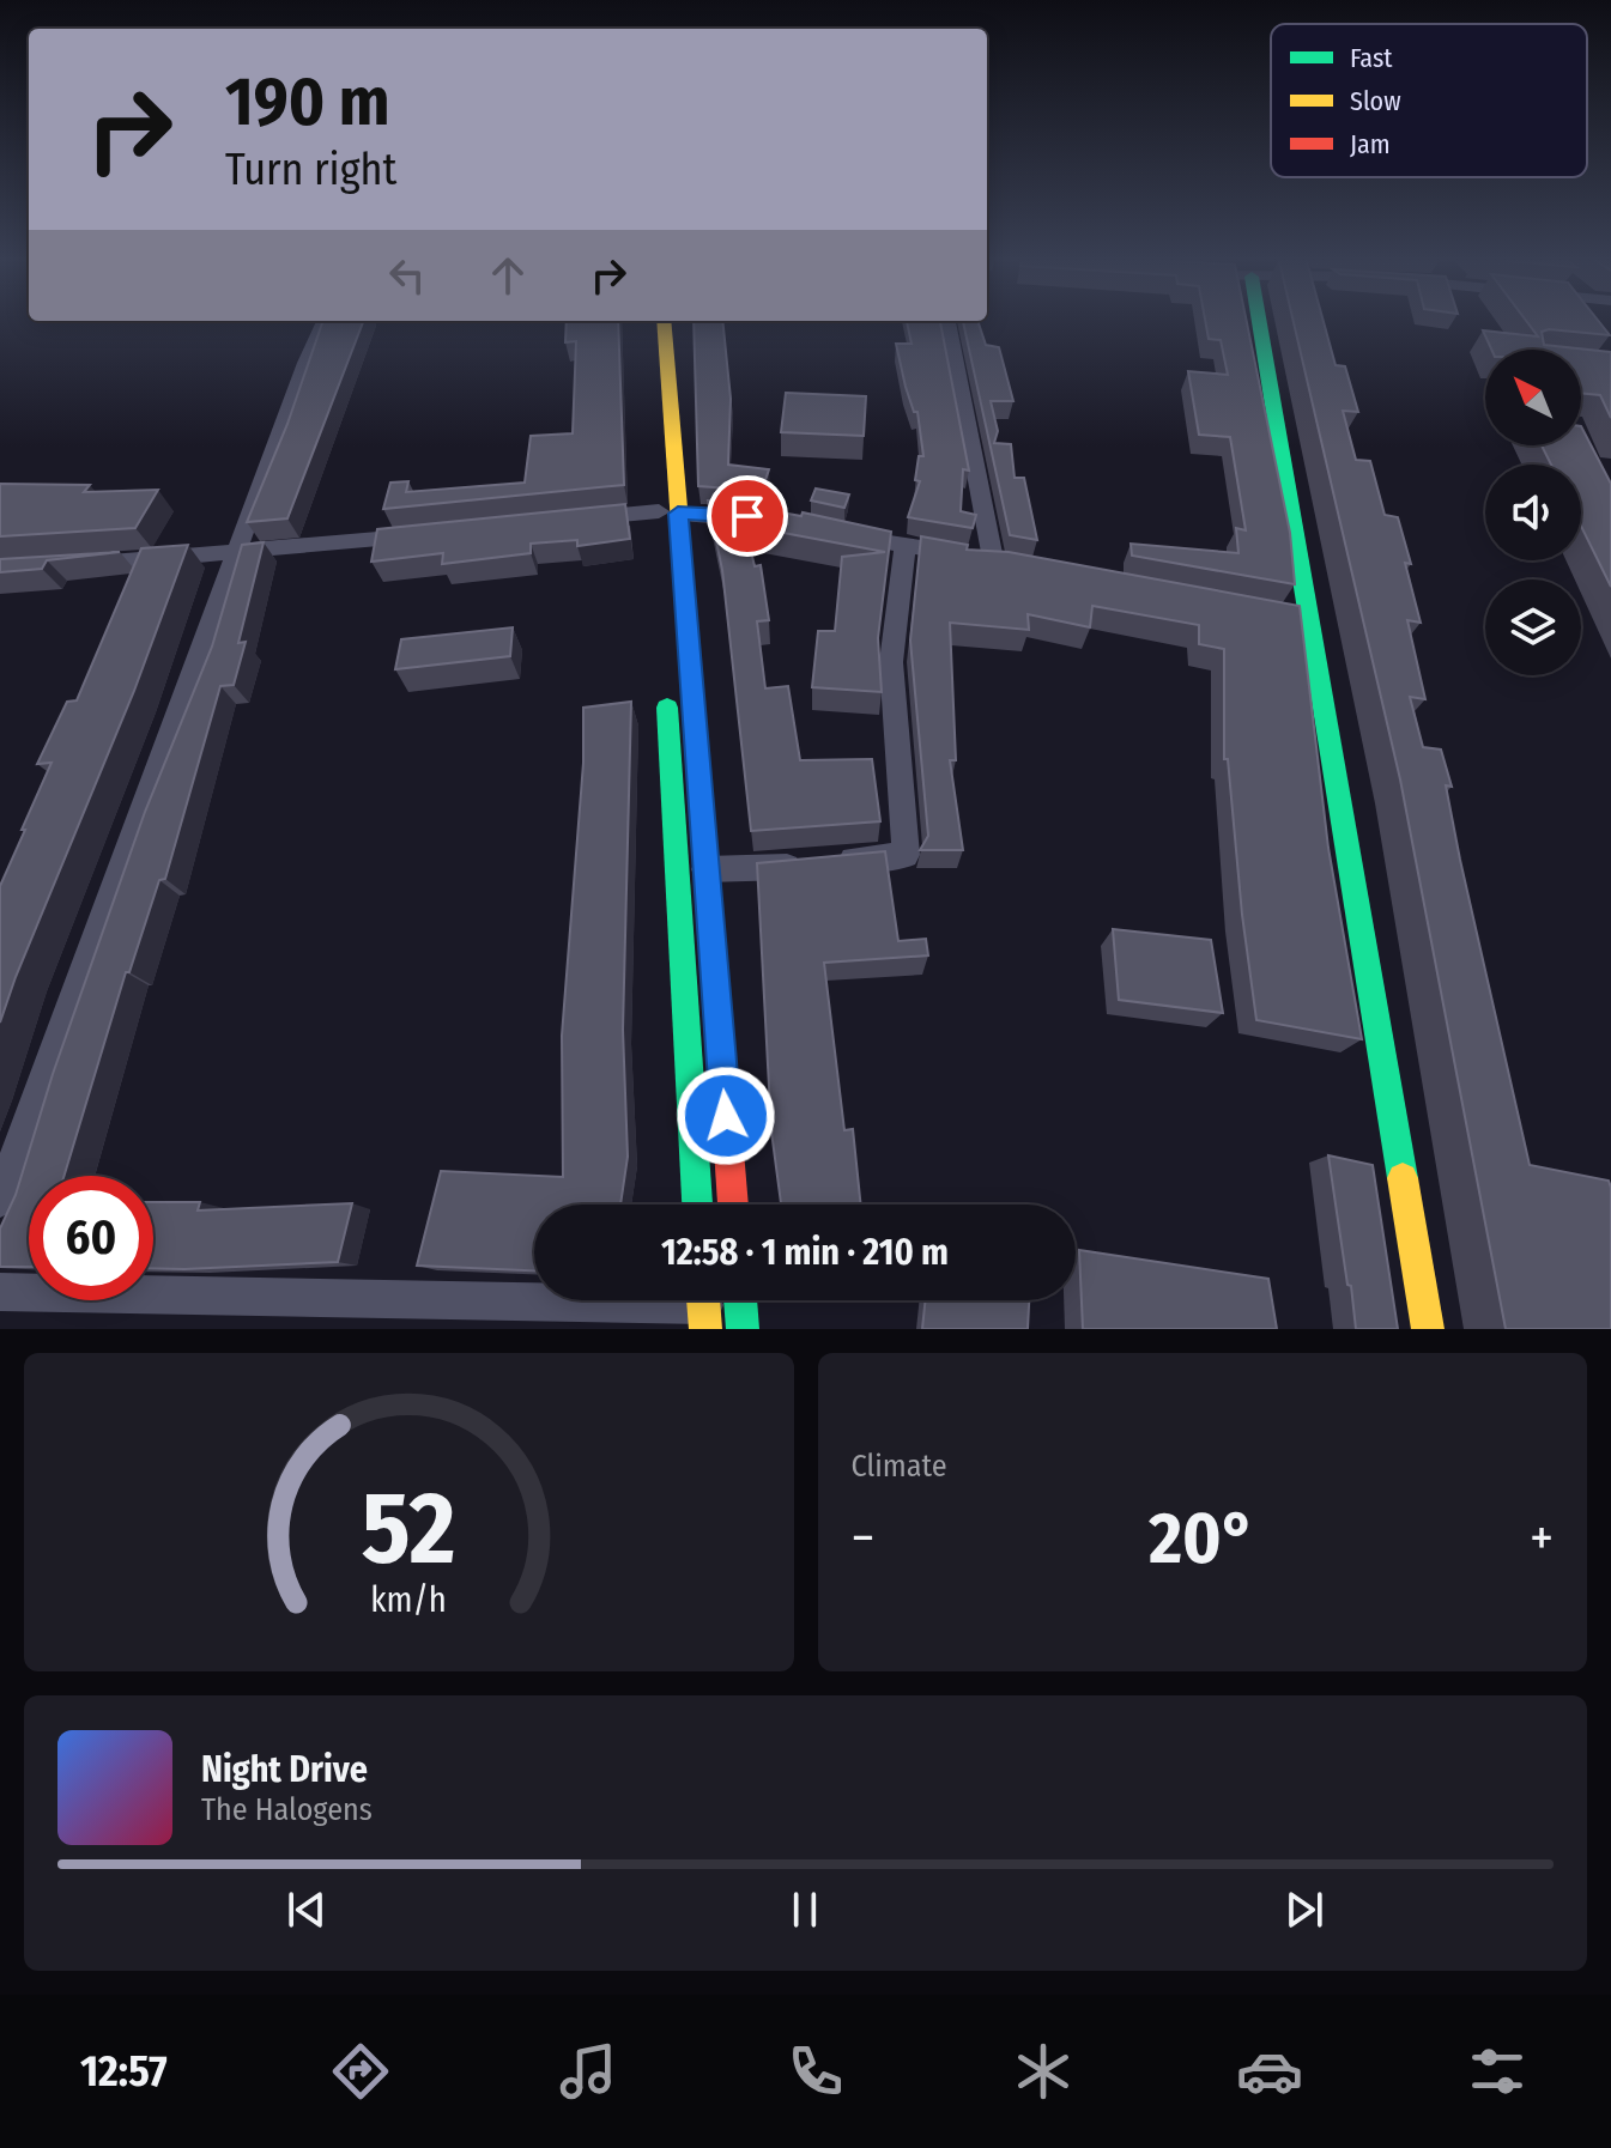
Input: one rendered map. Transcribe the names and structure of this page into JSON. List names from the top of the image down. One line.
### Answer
{"legend":["Fast","Slow","Jam"],"north":"top left","page":{"turn":["190 m","Turn right"],"limit":"60","trip":"12:58 · 1 min · 210 m","tile":"Climate","heat":["−","20°","+"],"song":["Night Drive","The Halogens"],"tabs":"12:57","gauge":["52","km/h"]}}
